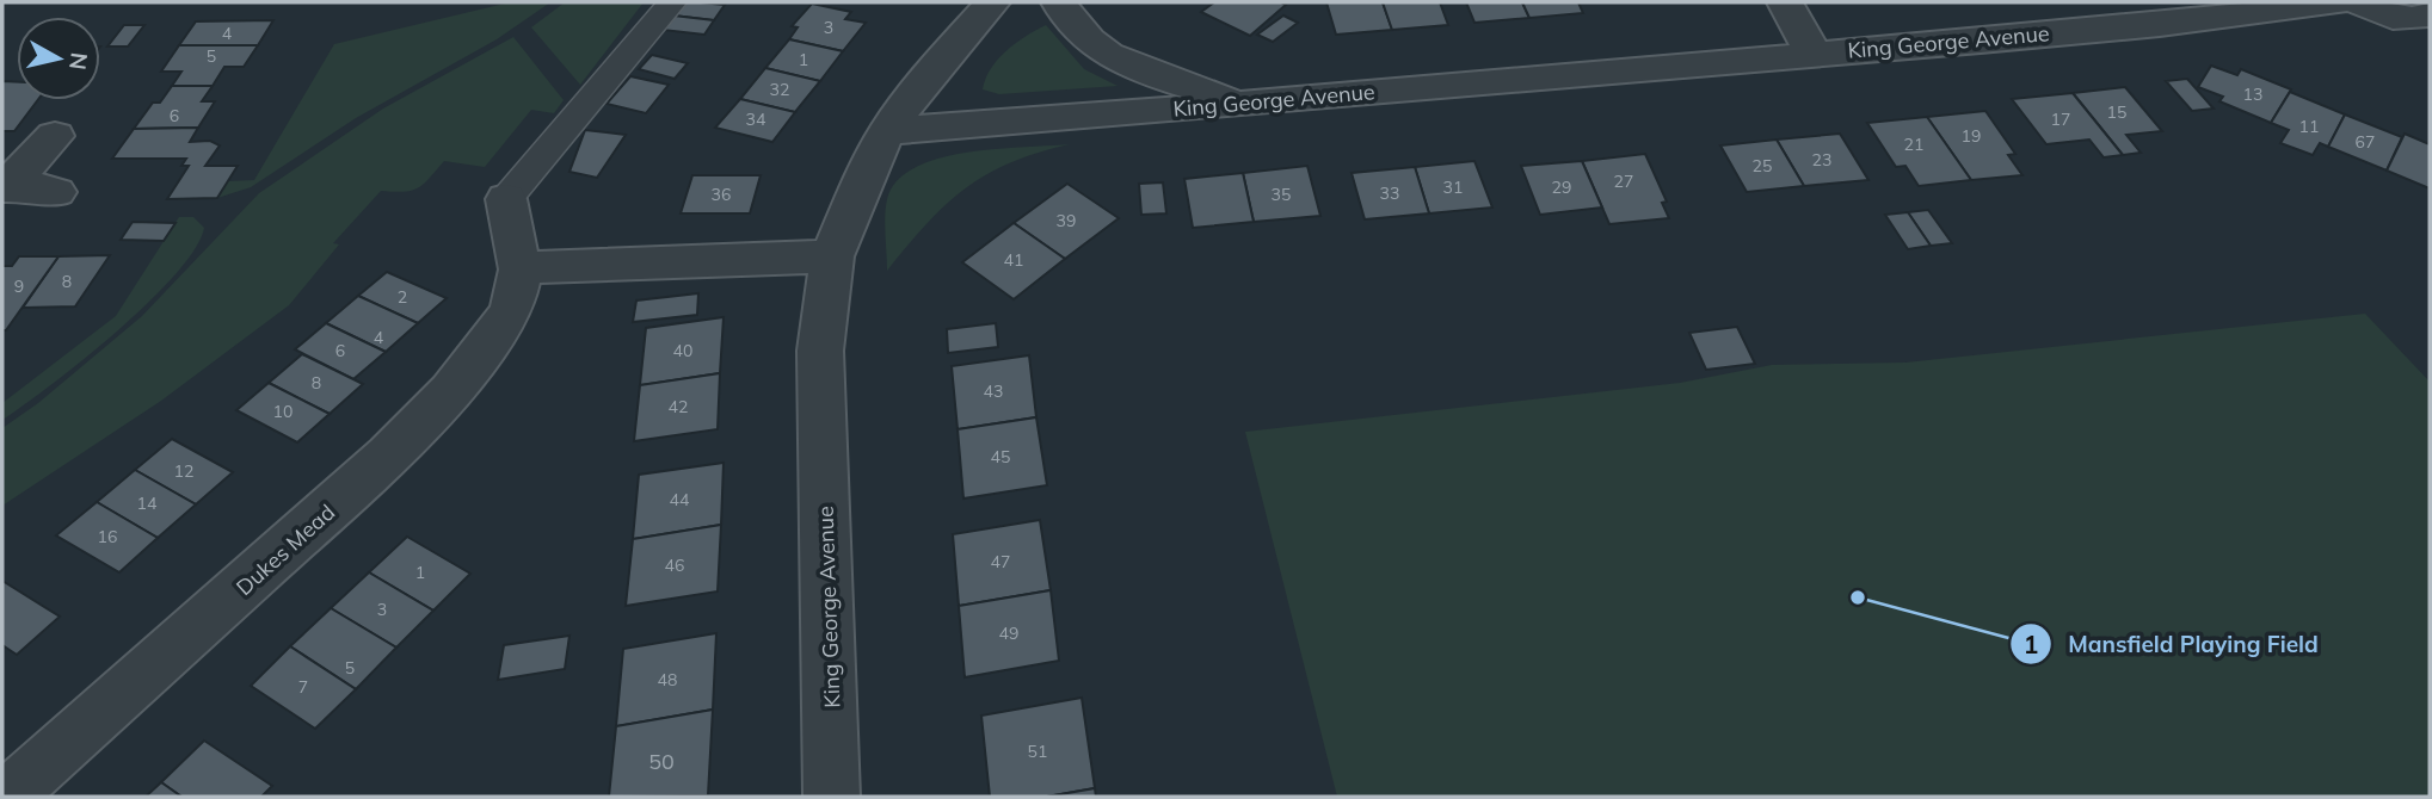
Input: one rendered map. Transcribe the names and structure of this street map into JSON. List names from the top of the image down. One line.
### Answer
{"streets":{"street":["King George Avenue","Dukes Mead"]},"places":["Mansfield Playing Field"],"house_numbers":["3","4","5","1","32","13","15","6","34","17","11","19","67","21","23","25","27","31","29","33","36","35","39","41","8","9","2","4","6","40","8","43","42","10","45","12","44","14","16","47","46","1","3","49","5","48","7","51","50"],"north":"right"}
